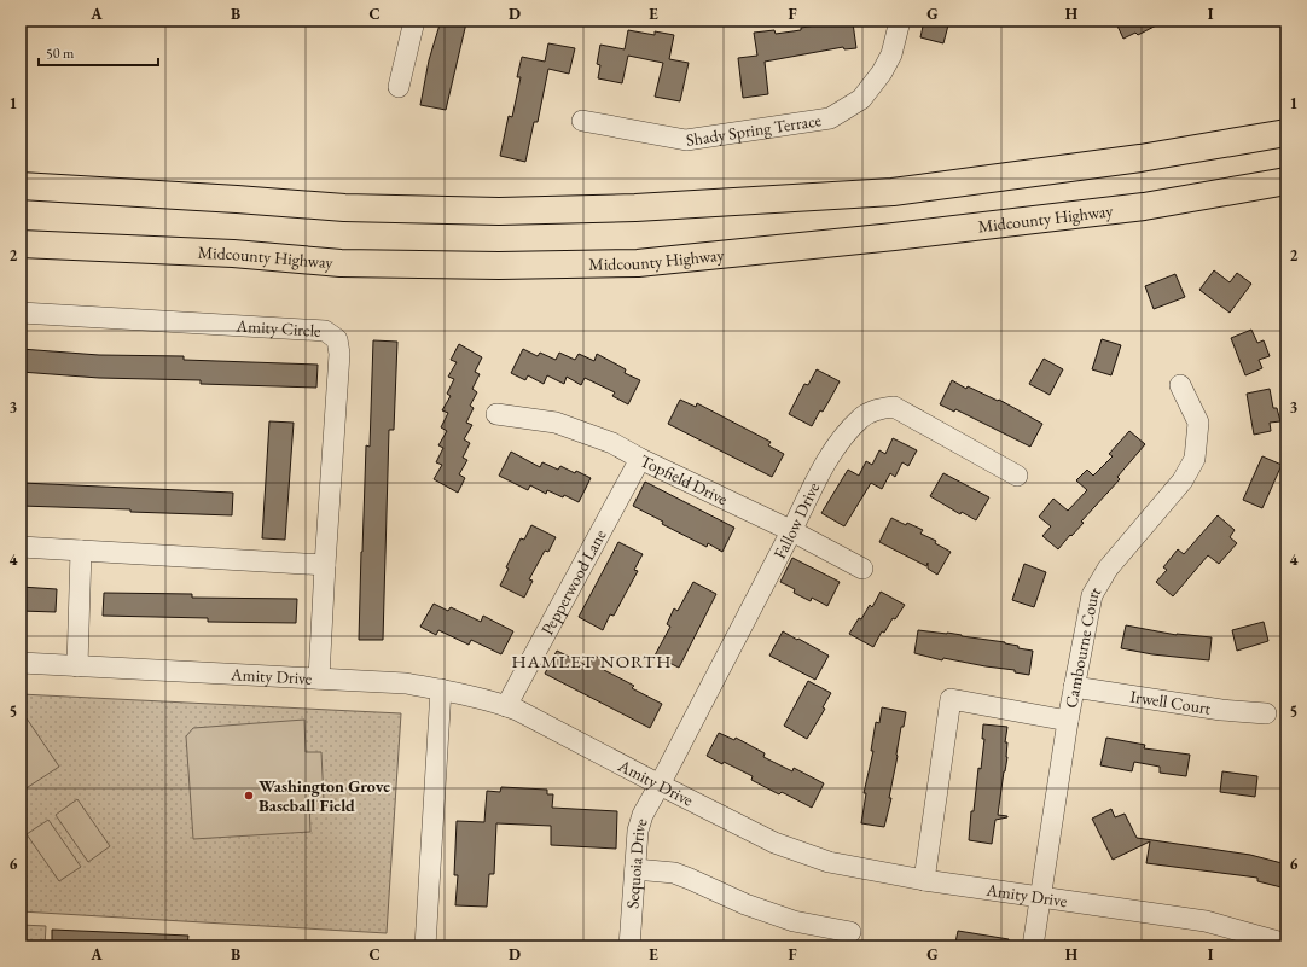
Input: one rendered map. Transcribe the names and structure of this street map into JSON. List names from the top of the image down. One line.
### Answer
{"streets":{"main road":["Midcounty Highway"],"street":["Shady Spring Terrace","Amity Circle","Topfield Drive","Fallow Drive","Pepperwood Lane","Cambourne Court","Amity Drive","Irwell Court","Sequoia Drive"]},"crossings":[["Amity Circle","Amity Drive"],["Topfield Drive","Fallow Drive"],["Topfield Drive","Pepperwood Lane"],["Fallow Drive","Amity Drive"],["Fallow Drive","Sequoia Drive"],["Pepperwood Lane","Amity Drive"],["Cambourne Court","Amity Drive"],["Cambourne Court","Irwell Court"],["Amity Drive","Sequoia Drive"]],"districts":["HAMLET NORTH"],"places":["Washington Grove Baseball Field"],"scale_bar":"50 m","grid":{"columns":["A","B","C","D","E","F","G","H","I"],"rows":["1","2","3","4","5","6"]}}
